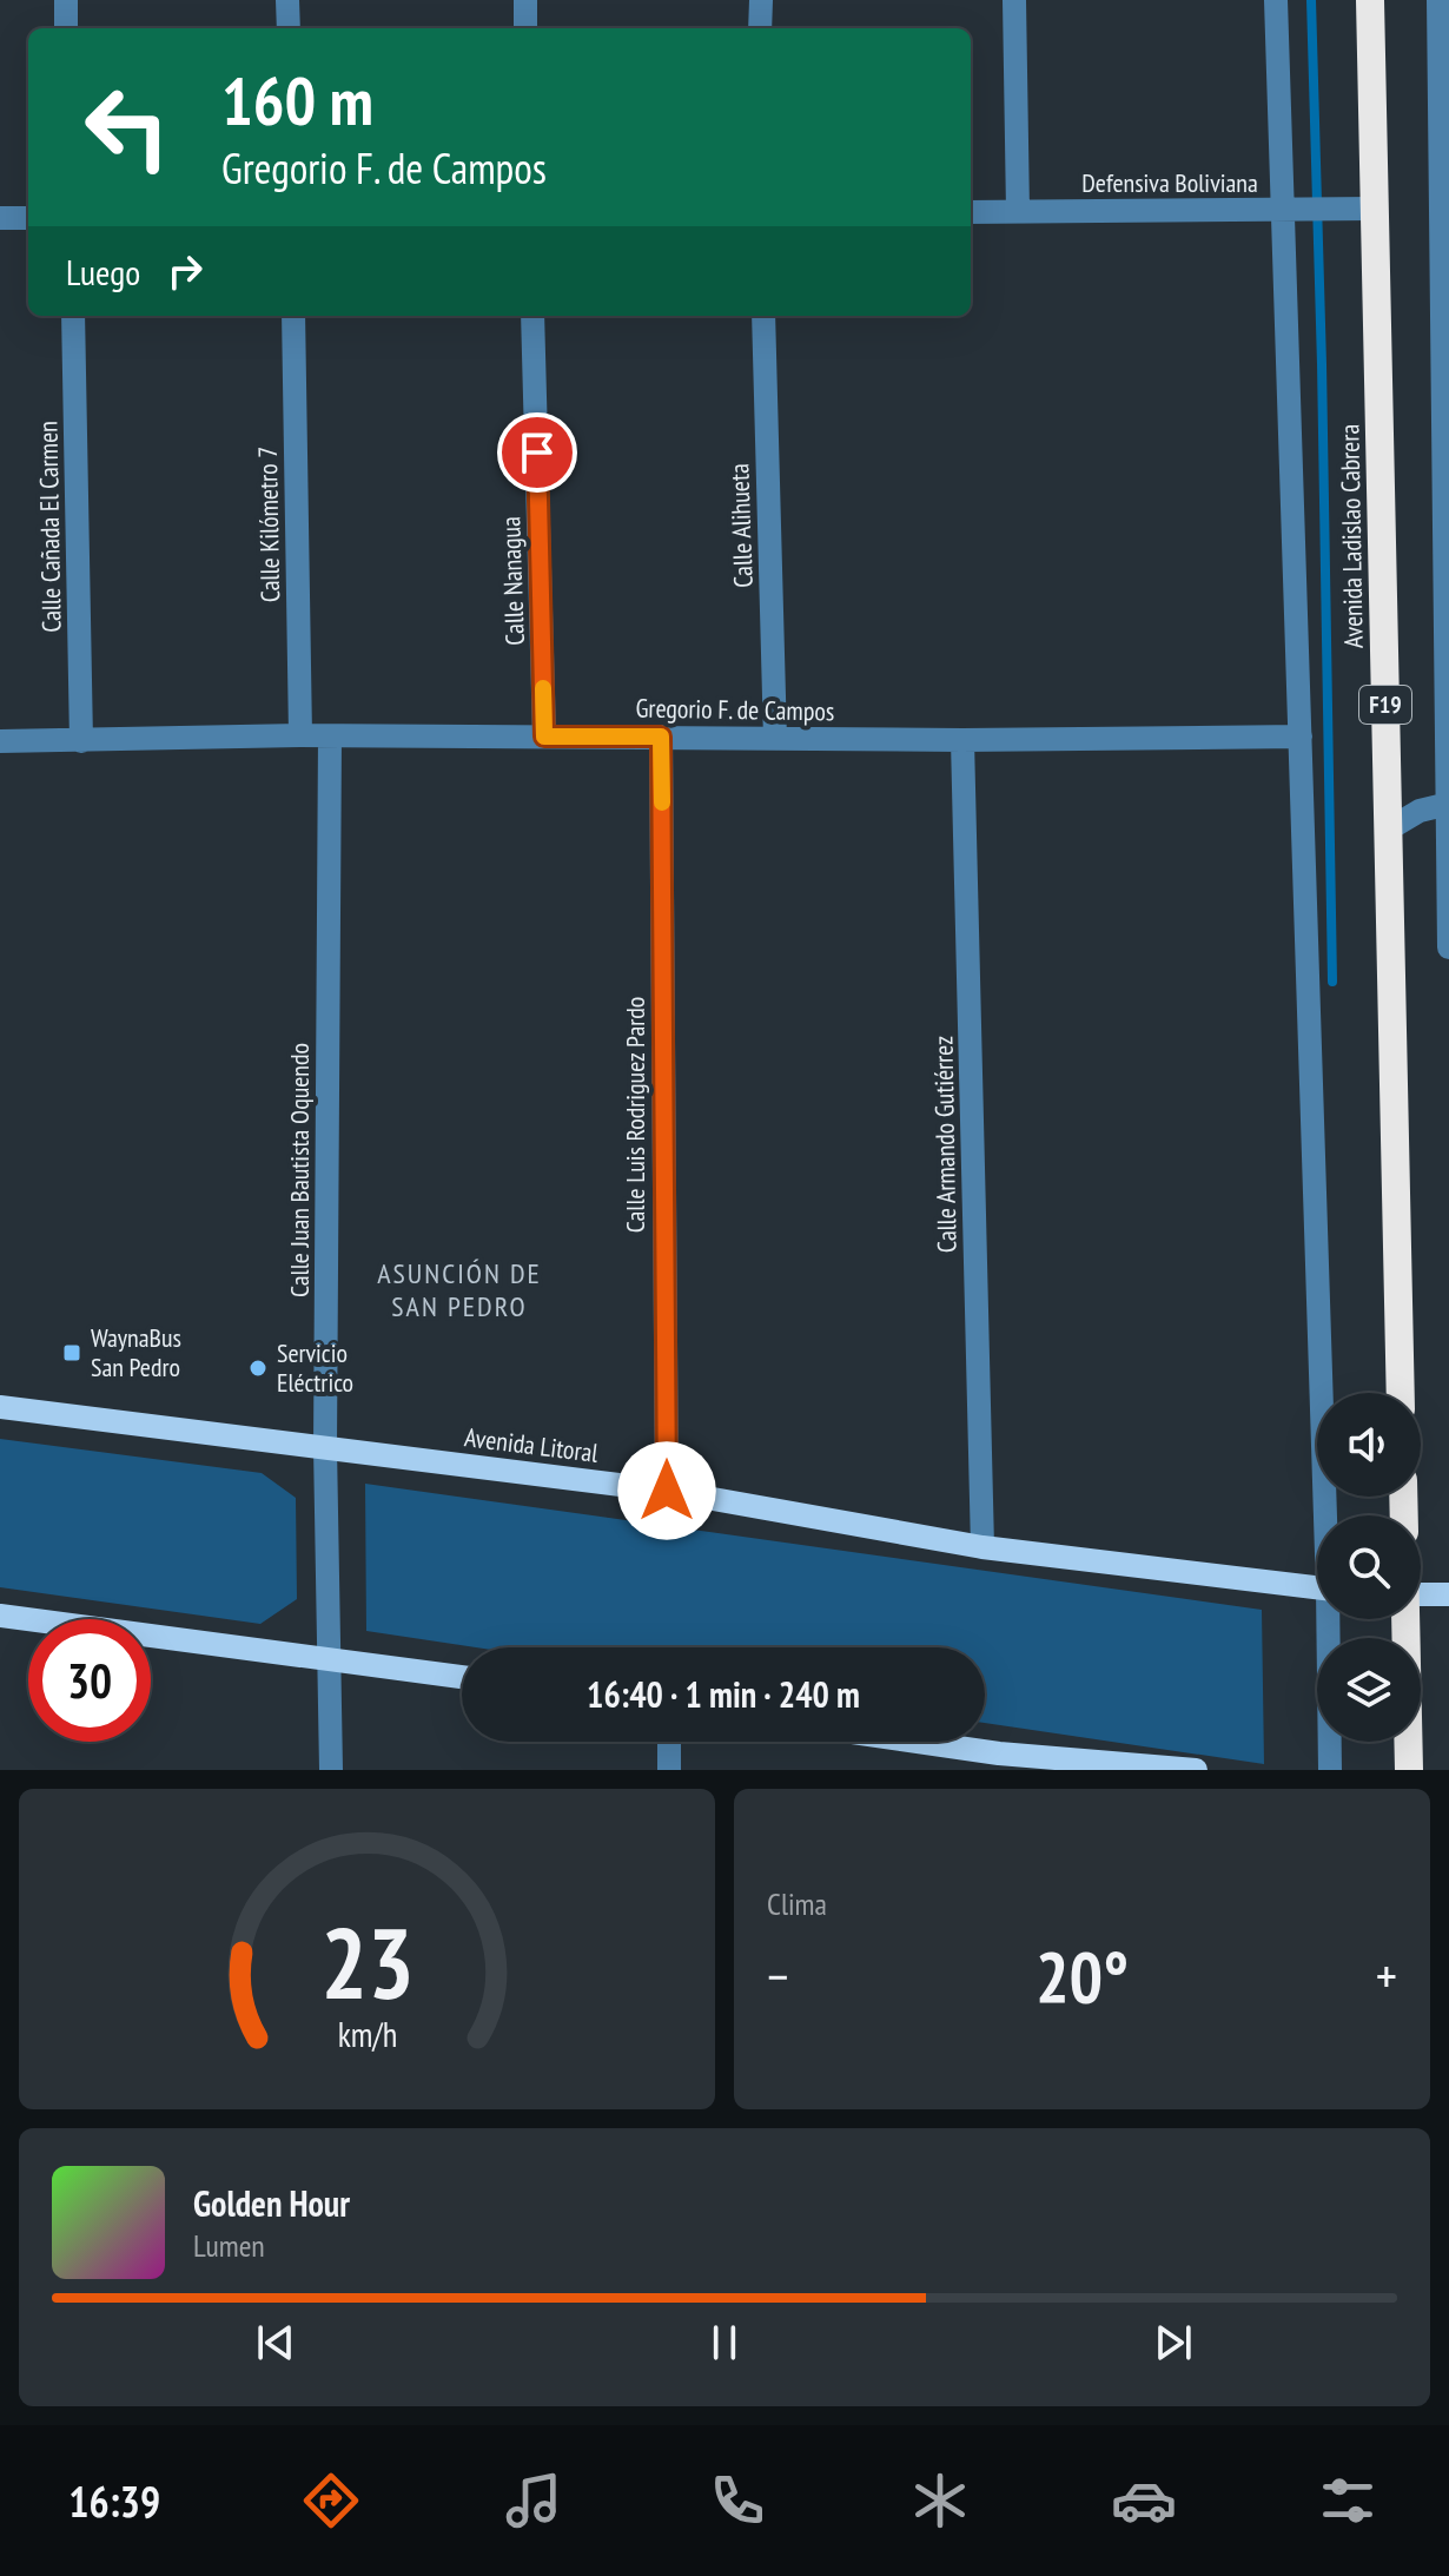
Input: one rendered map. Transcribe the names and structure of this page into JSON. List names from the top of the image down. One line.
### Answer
{"streets":{"highway":["Avenida Ladislao Cabrera","F19"],"main road":["Avenida Litoral"],"street":["Defensiva Boliviana","Calle Kilómetro 7","Calle Alihueta","Calle Cañada El Carmen","Calle Nanagua","Gregorio F. de Campos","Calle Luis Rodriguez Pardo","Calle Armando Gutiérrez","Calle Juan Bautista Oquendo"]},"crossings":[["Defensiva Boliviana","Avenida Ladislao Cabrera"],["Calle Kilómetro 7","Gregorio F. de Campos"],["Calle Alihueta","Gregorio F. de Campos"],["Calle Cañada El Carmen","Gregorio F. de Campos"],["Calle Nanagua","Gregorio F. de Campos"],["Gregorio F. de Campos","Calle Luis Rodriguez Pardo"],["Gregorio F. de Campos","Calle Armando Gutiérrez"],["Gregorio F. de Campos","Calle Juan Bautista Oquendo"],["Calle Luis Rodriguez Pardo","Avenida Litoral"],["Calle Armando Gutiérrez","Avenida Litoral"],["Calle Juan Bautista Oquendo","Avenida Litoral"]],"districts":["ASUNCIÓN DE SAN PEDRO"],"places":{"transit":["WaynaBus San Pedro"],"other":["Servicio Eléctrico"]},"page":{"turn":["160 m","Gregorio F. de Campos"],"then":"Luego","limit":"30","trip":"16:40 · 1 min · 240 m","tile":"Clima","heat":["−","20°","+"],"song":["Golden Hour","Lumen"],"tabs":"16:39","gauge":["23","km/h"]}}
